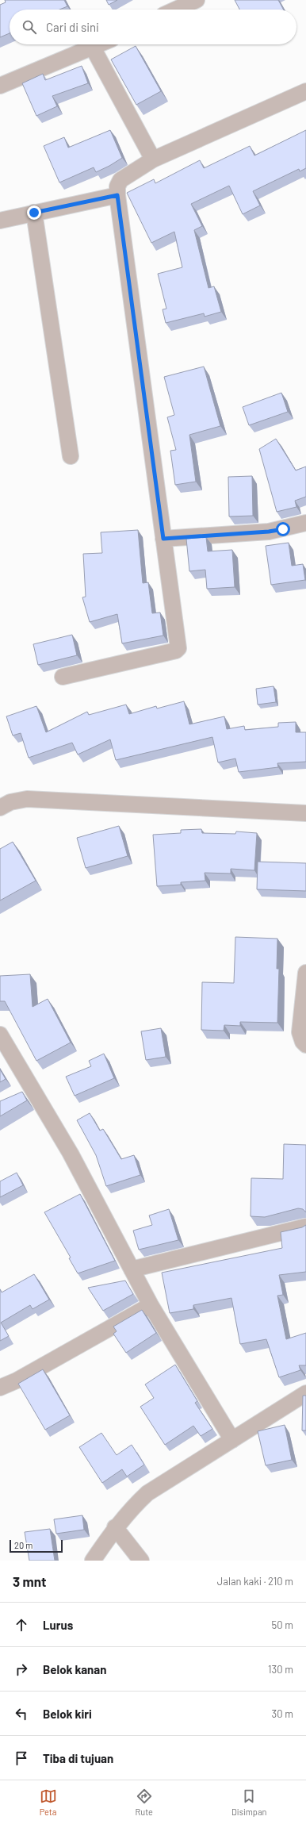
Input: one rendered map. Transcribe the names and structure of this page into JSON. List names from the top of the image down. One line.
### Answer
{"scale_bar":"20 m","page":{"search":"Cari di sini","scale":"20 m","heading":["3 mnt","Jalan kaki · 210 m"],"list":[["Lurus","50 m"],["Belok kanan","130 m"],["Belok kiri","30 m"],"Tiba di tujuan"],"nav":["Peta","Rute","Disimpan"]}}
